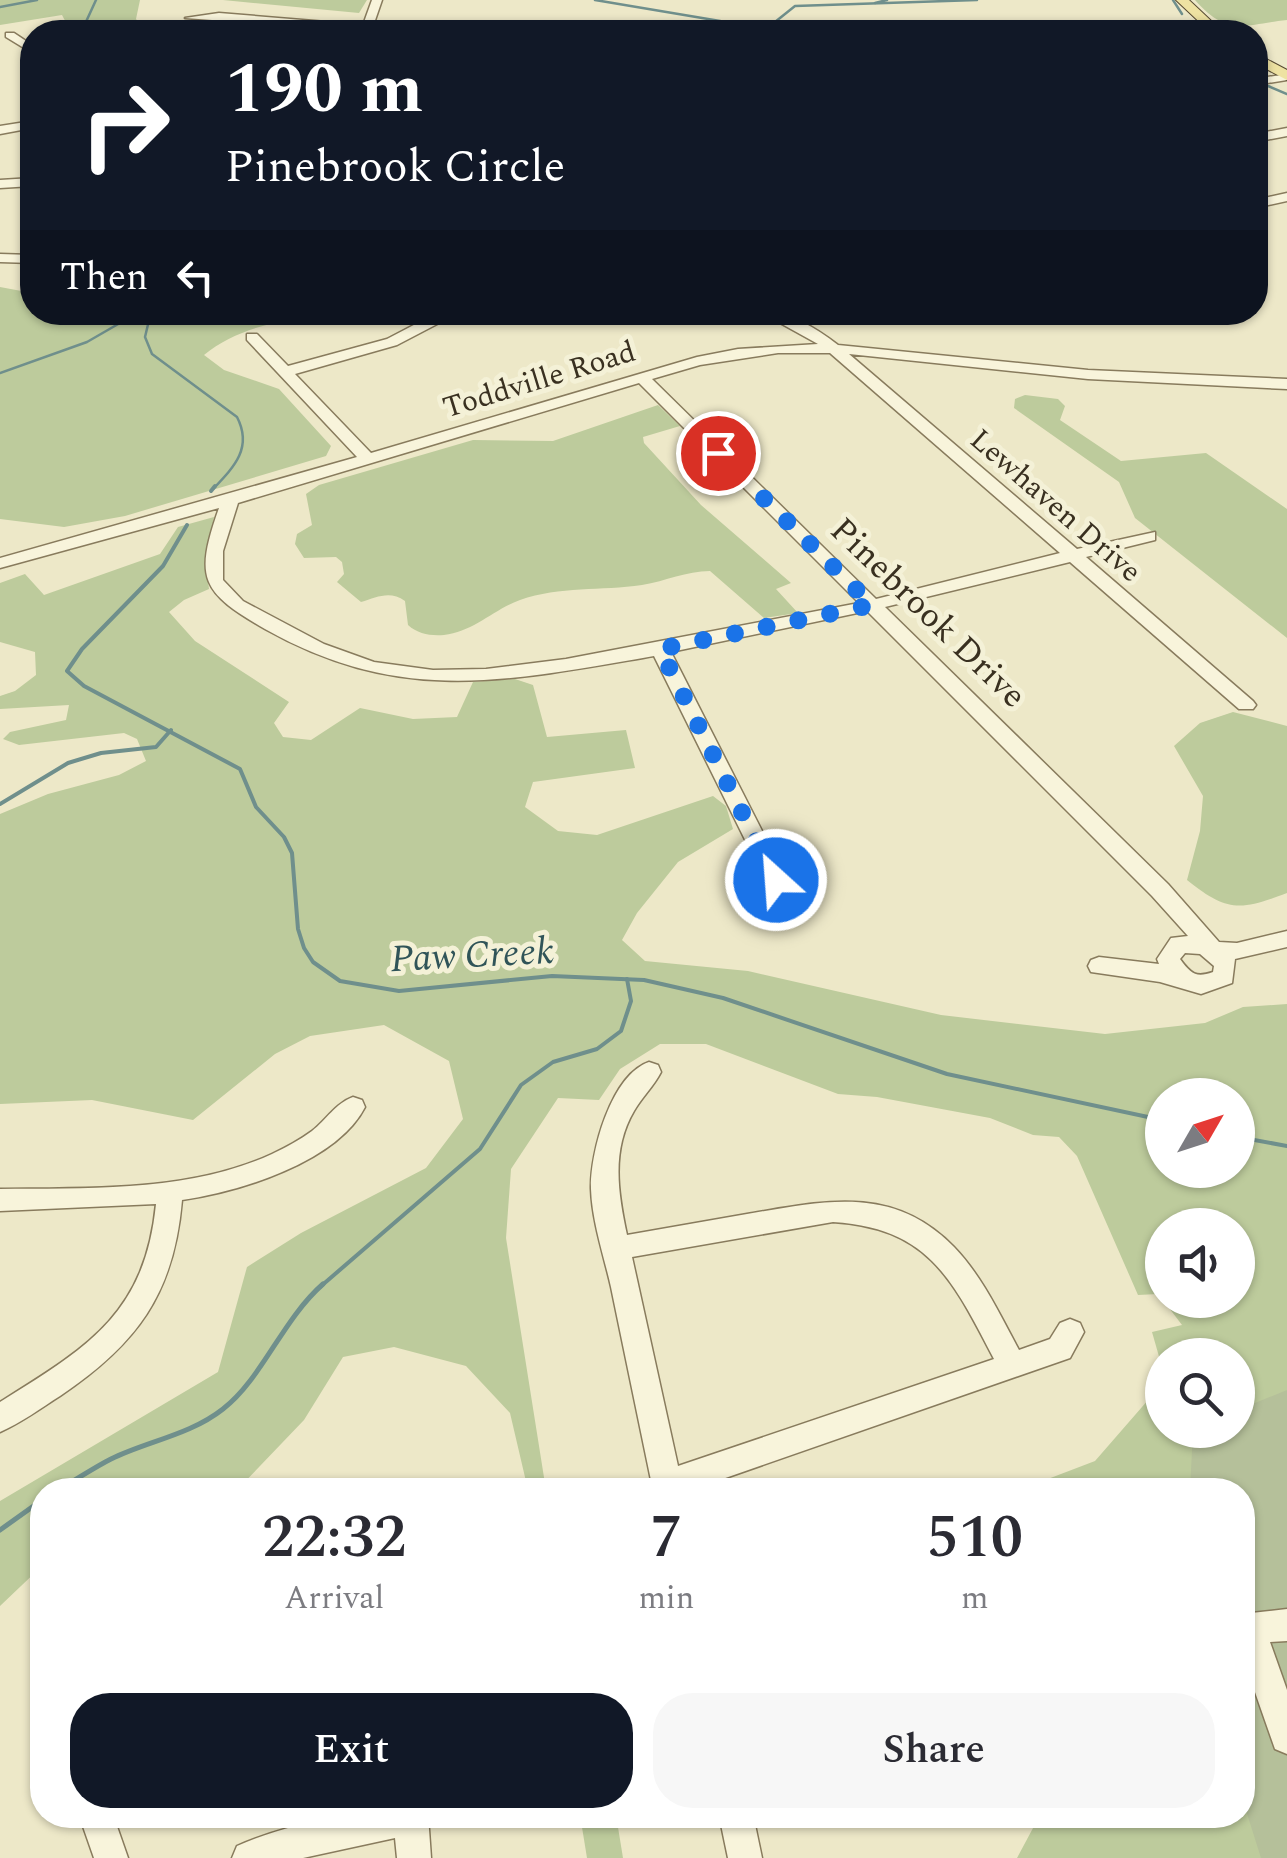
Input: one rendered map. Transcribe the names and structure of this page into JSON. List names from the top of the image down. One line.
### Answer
{"streets":{"street":["Toddville Road","Lewhaven Drive","Pinebrook Drive"]},"crossings":[["Toddville Road","Lewhaven Drive"],["Toddville Road","Pinebrook Drive"]],"water":["Paw Creek"],"north":"top right","page":{"turn":["190 m","Pinebrook Circle"],"then":"Then","eta":["22:32","Arrival","7","min","510","m"],"buttons":["Exit","Share"]}}
